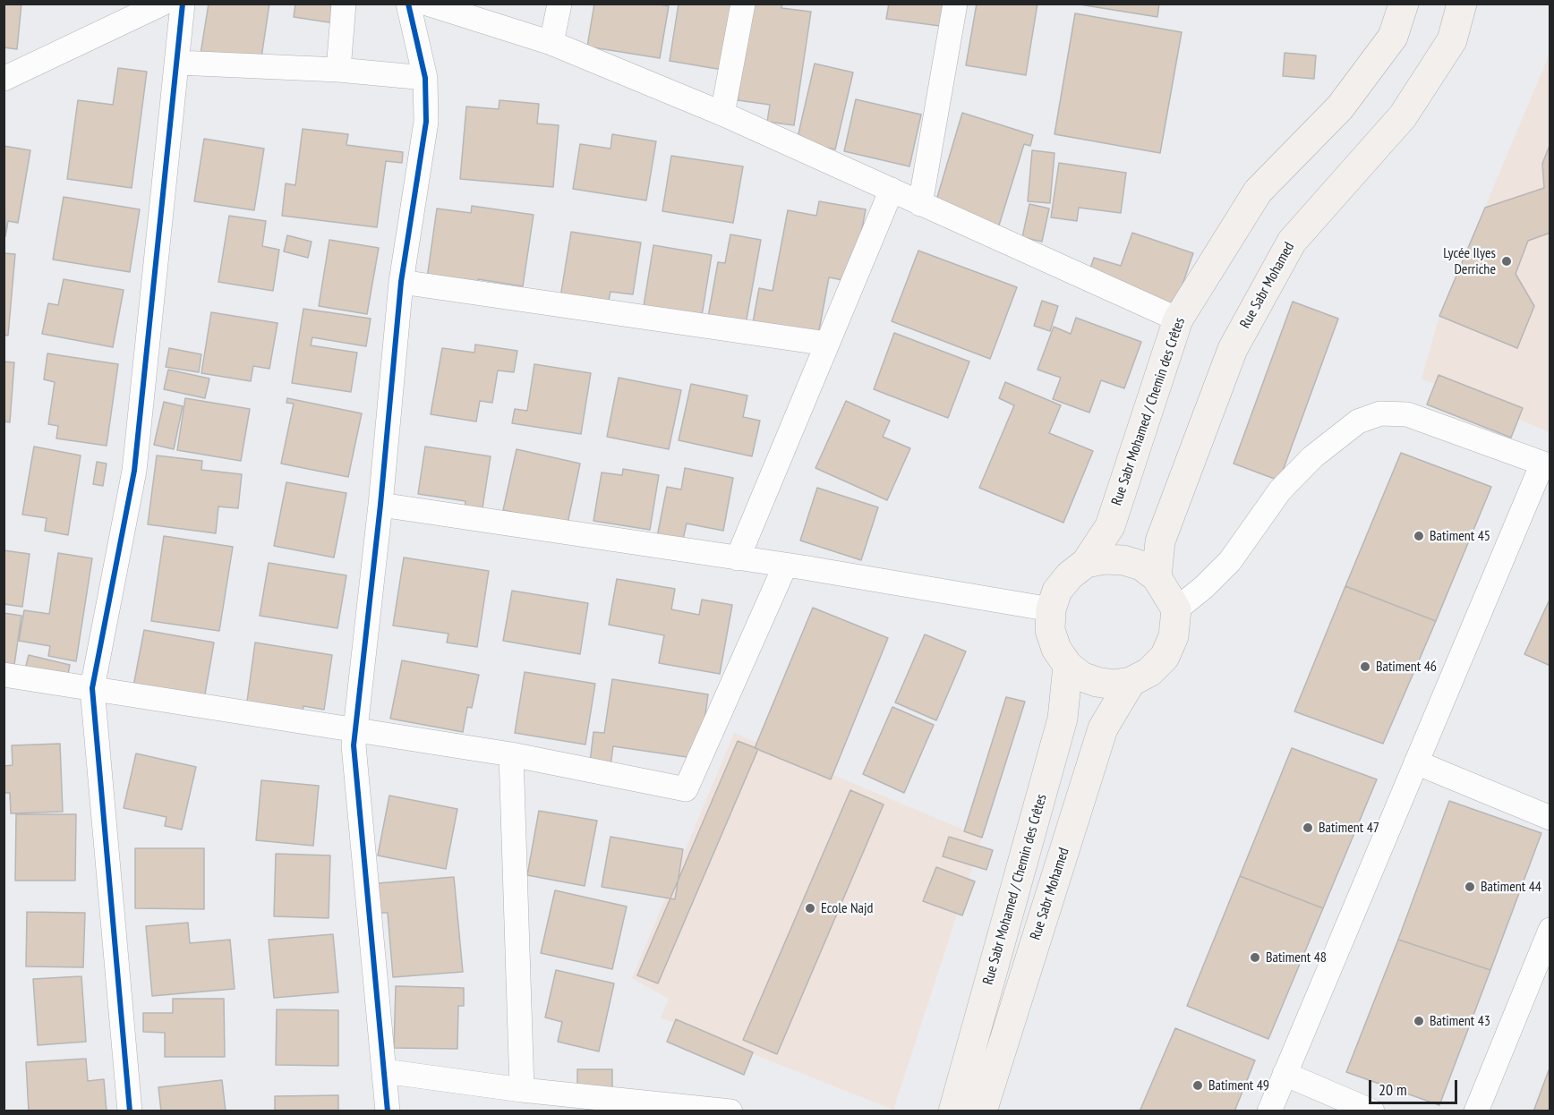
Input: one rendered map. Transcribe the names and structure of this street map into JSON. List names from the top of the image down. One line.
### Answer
{"streets":{"main road":["Rue Sabr Mohamed","Rue Sabr Mohamed / Chemin des Crêtes"]},"crossings":[["Rue Sabr Mohamed","Rue Sabr Mohamed / Chemin des Crêtes"]],"places":["Lycée Ilyes Derriche","Batiment 45","Batiment 46","Batiment 47","Batiment 44","Ecole Najd","Batiment 48","Batiment 43","Batiment 49"],"scale_bar":"20 m"}
